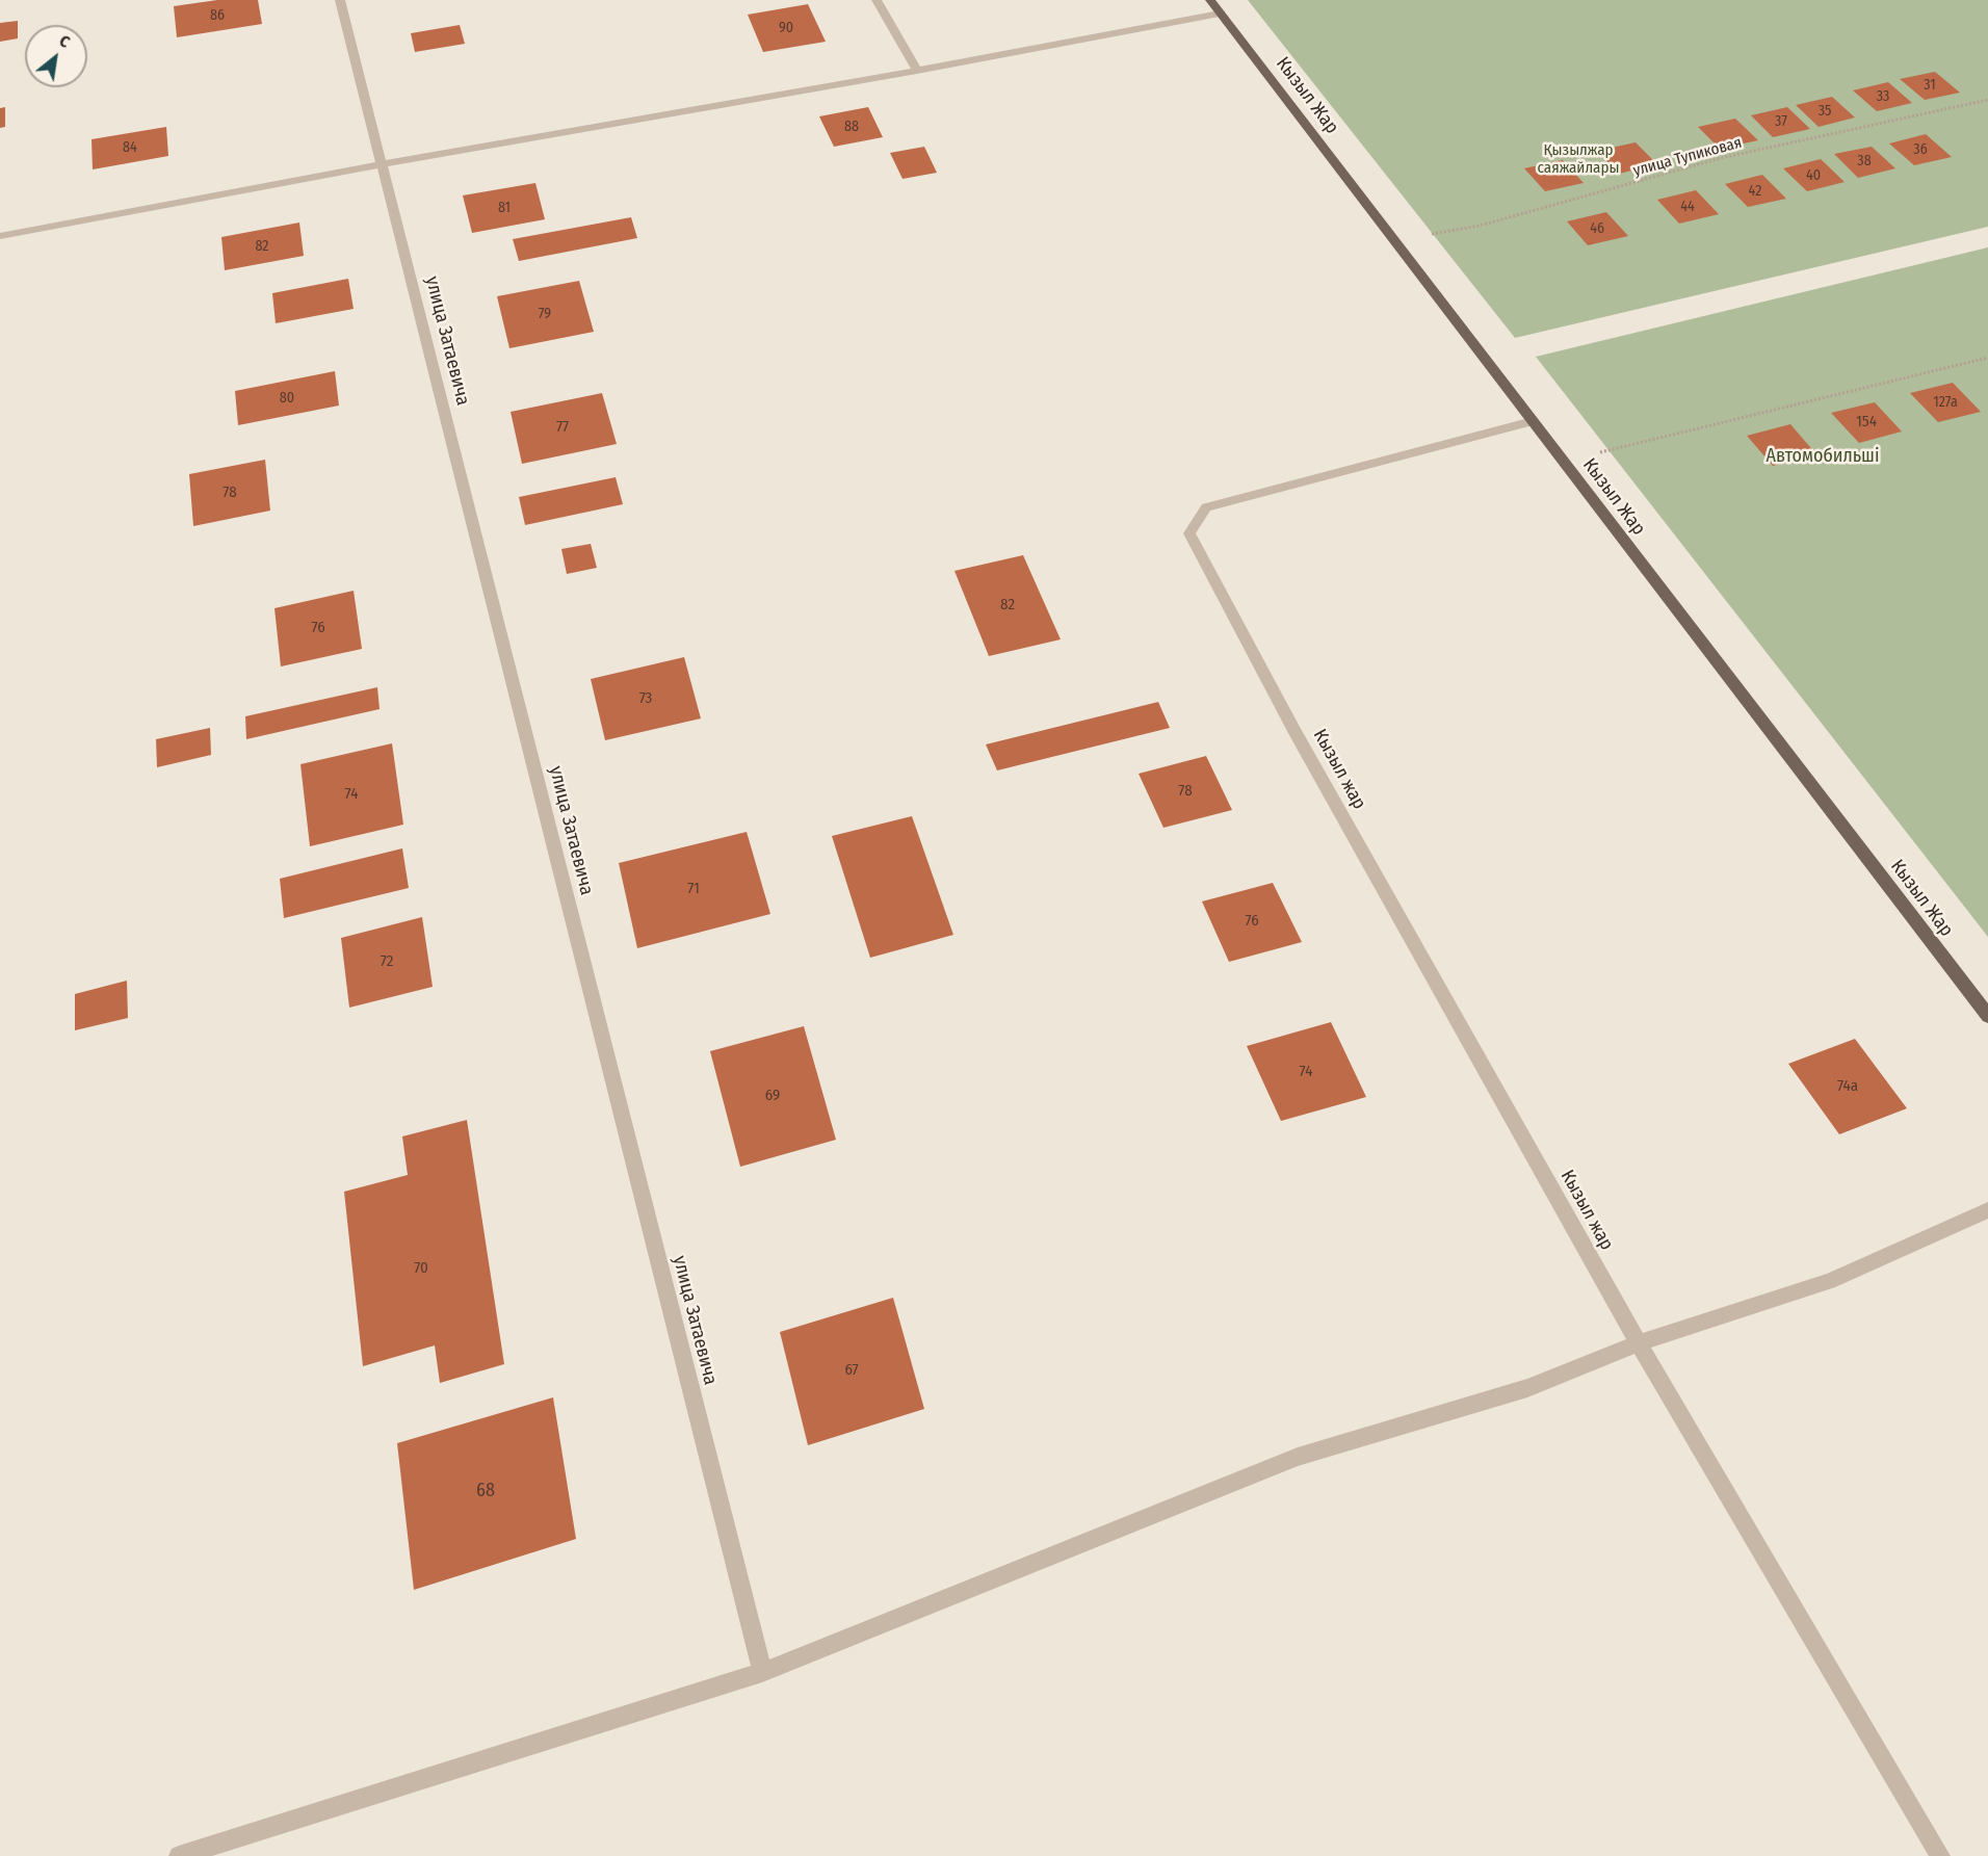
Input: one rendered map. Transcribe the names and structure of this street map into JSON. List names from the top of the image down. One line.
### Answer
{"streets":{"main road":["Кызыл Жар"],"street":["улица Затаевича","Кызыл жар"],"path":["улица Тупиковая"]},"crossings":[["Кызыл Жар","улица Тупиковая"],["Кызыл Жар","Кызыл жар"]],"parks":["Қызылжар саяжайлары","Автомобильші"],"house_numbers":["86","90","31","33","35","37","88","84","36","38","40","42","44","81","46","82","79","80","127а","154","77","78","82","76","73","78","74","71","76","72","74","74а","69","70","67","68"],"north":"top right"}
